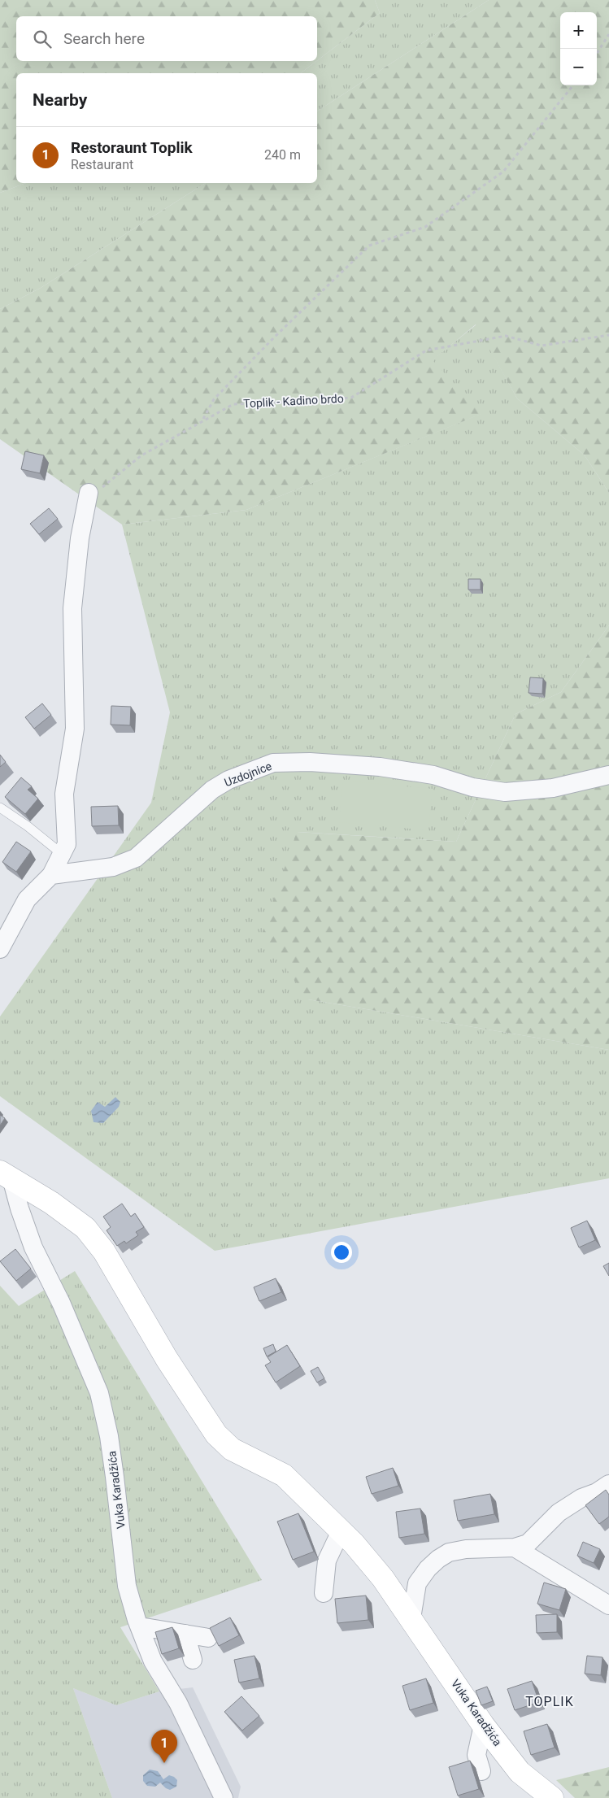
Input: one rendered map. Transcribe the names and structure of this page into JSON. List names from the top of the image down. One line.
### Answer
{"streets":{"street":["Uzdojnice","Vuka Karadžića"],"path":["Toplik - Kadino brdo"]},"districts":["TOPLIK"],"page":{"map_buttons":["+","−"],"search":"Search here","heading":"Nearby","list":[{"mark":"1","name":"Restoraunt Toplik","note":"Restaurant","value":"240 m"}],"pins":"1"}}
